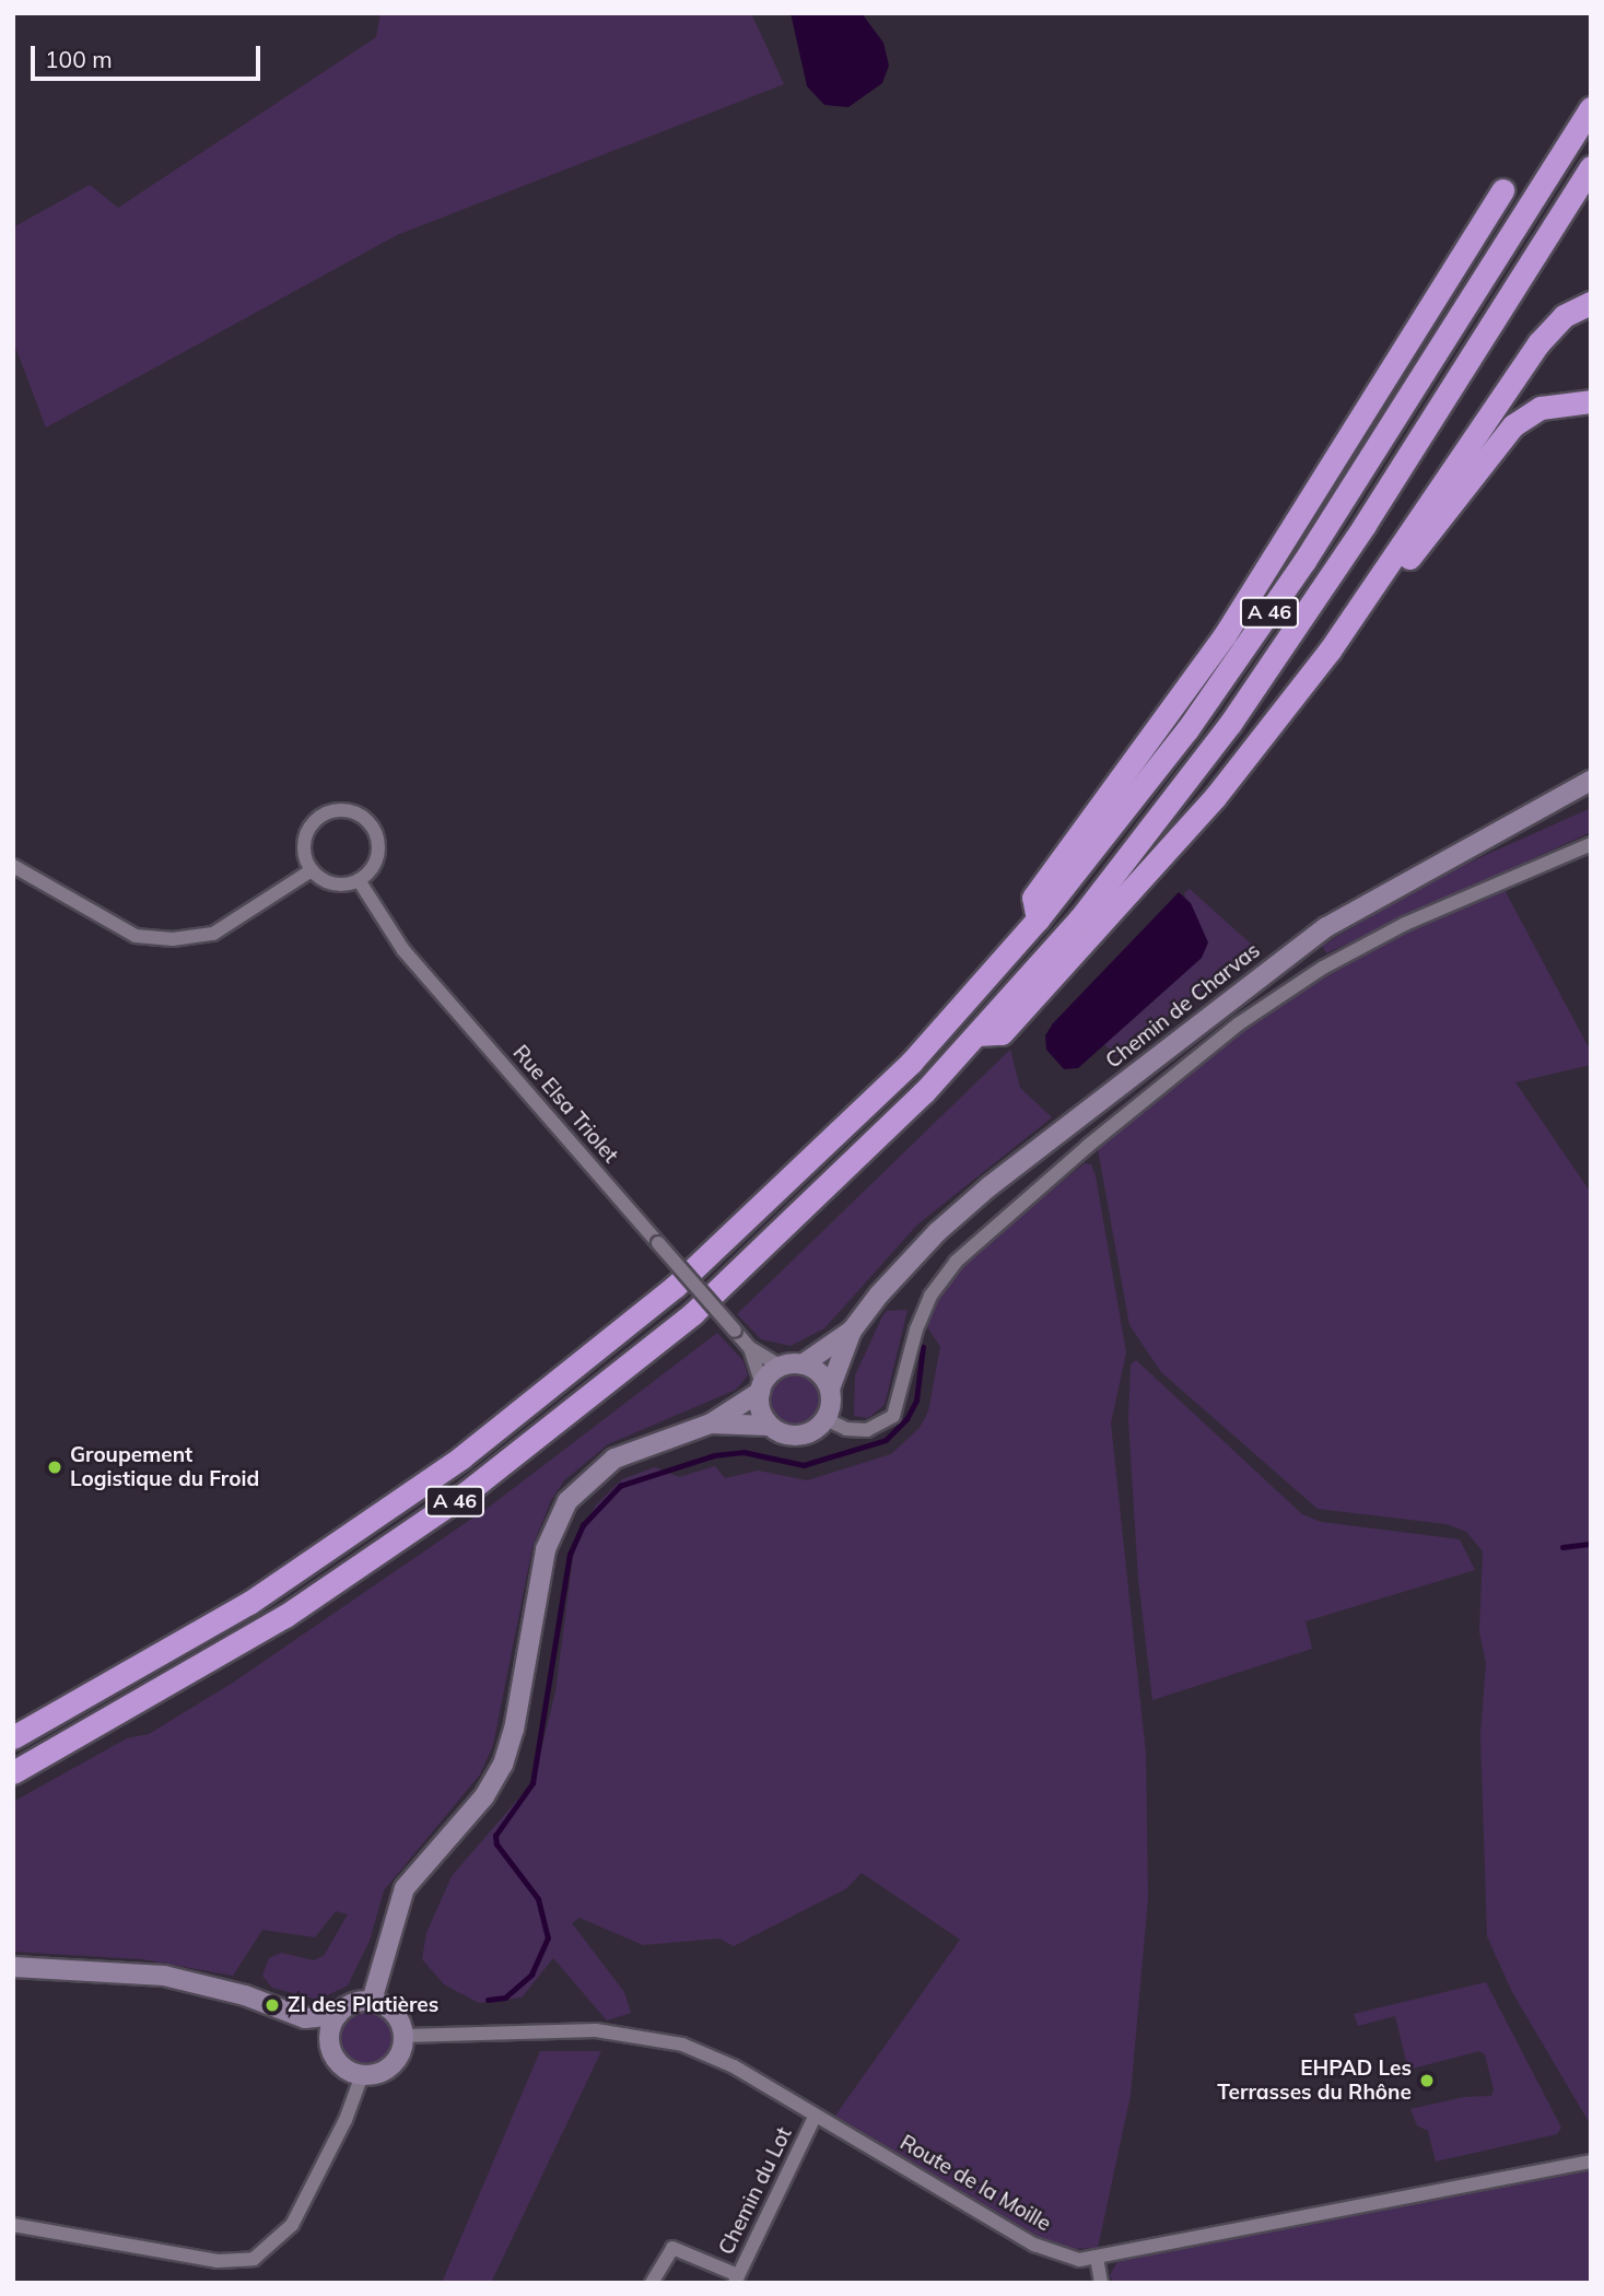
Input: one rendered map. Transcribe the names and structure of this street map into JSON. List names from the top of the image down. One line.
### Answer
{"streets":{"highway":["A 46"],"street":["Chemin de Charvas","Rue Elsa Triolet","Route de la Moille","Chemin du Lot"]},"crossings":[["Chemin de Charvas","Rue Elsa Triolet"],["Route de la Moille","Chemin du Lot"]],"places":["Groupement Logistique du Froid","ZI des Platières","EHPAD Les Terrasses du Rhône"],"scale_bar":"100 m"}
